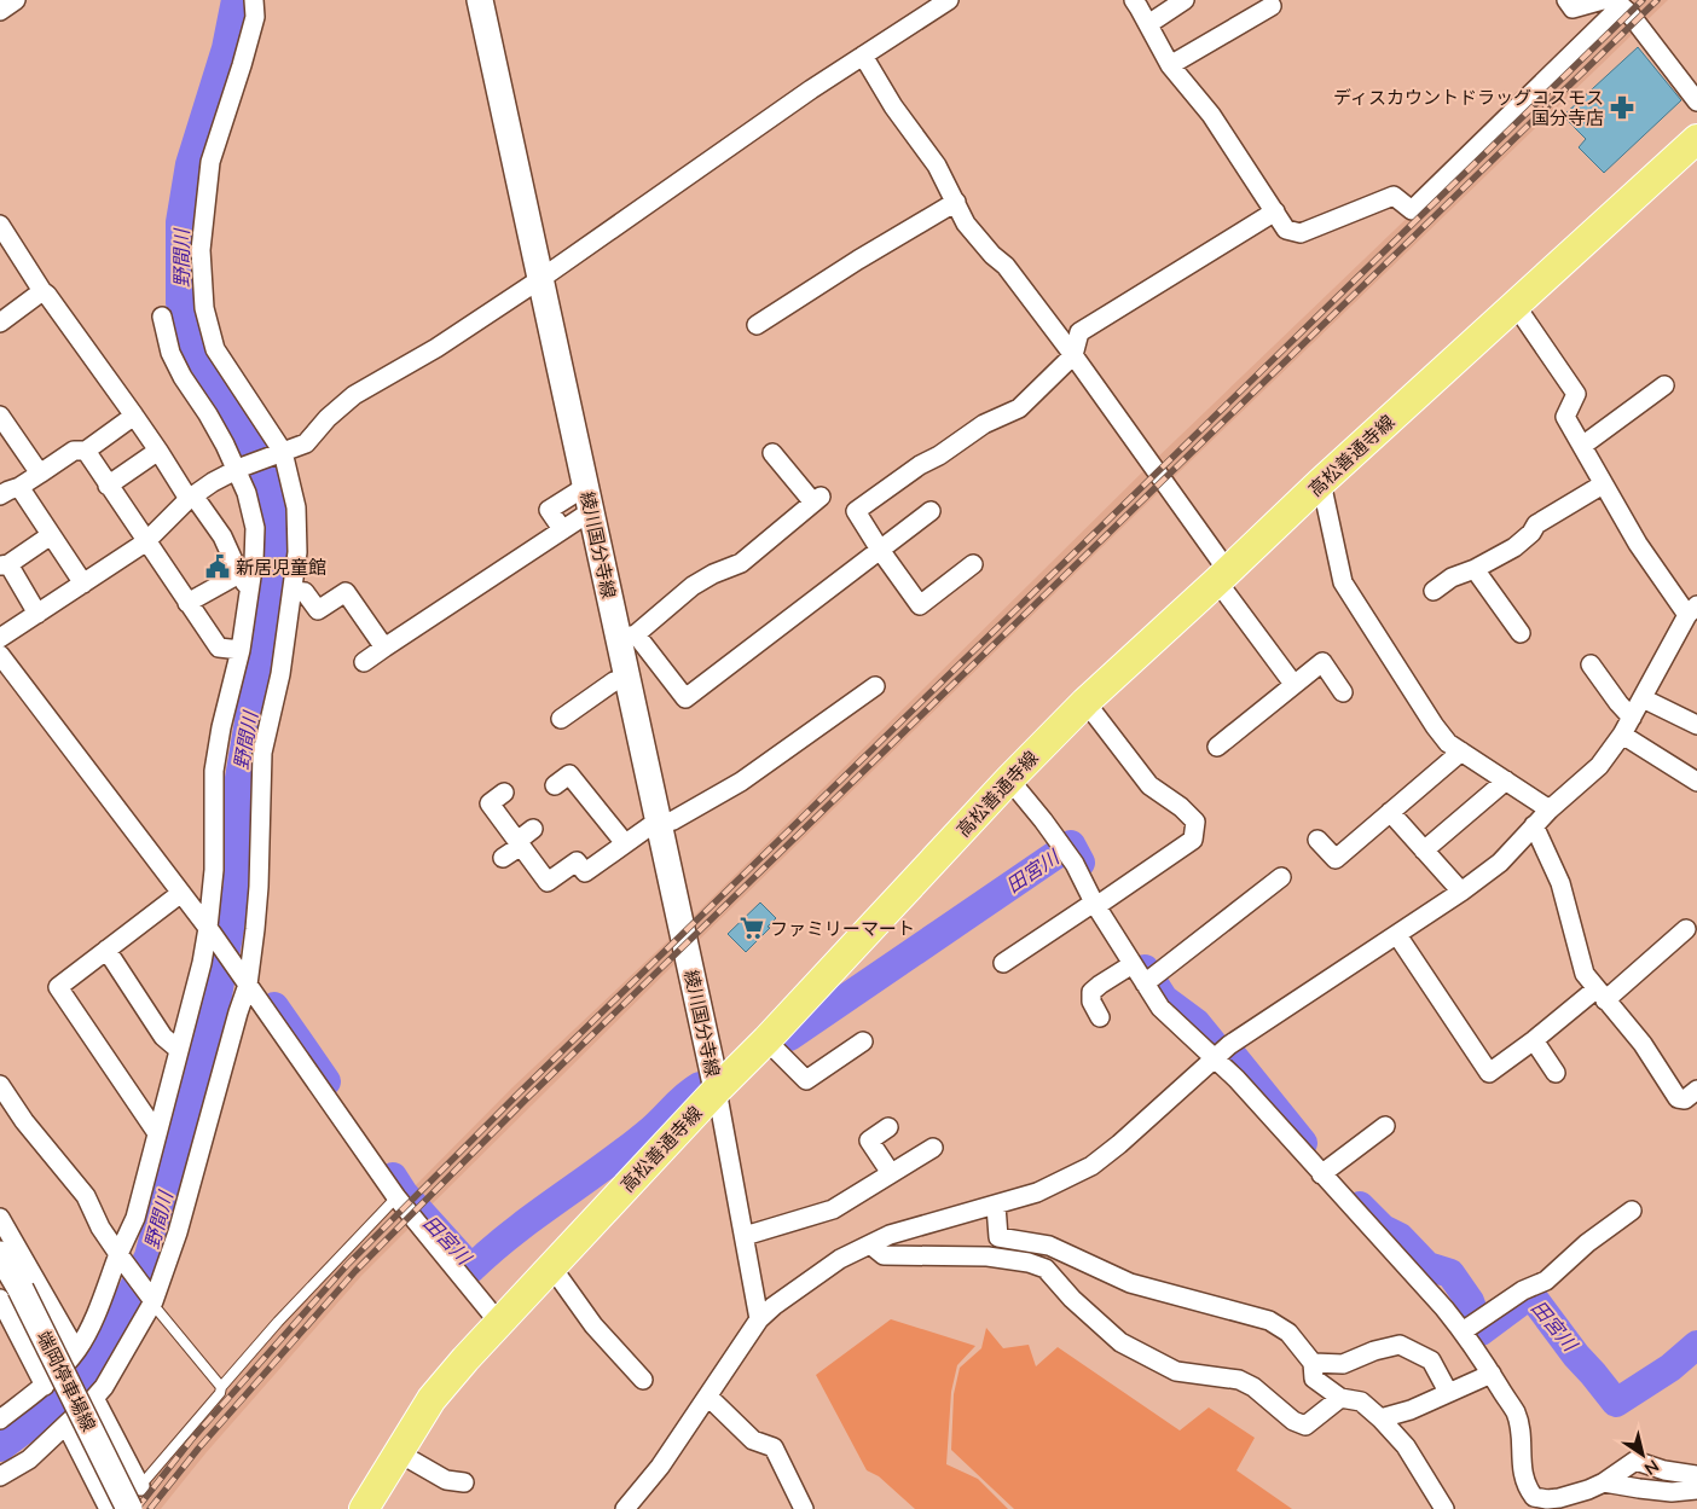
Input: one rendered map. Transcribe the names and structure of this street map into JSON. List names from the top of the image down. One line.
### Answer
{"streets":{"main road":["高松善通寺線","綾川国分寺線","端岡停車場線"]},"crossings":[["高松善通寺線","綾川国分寺線"]],"water":["野間川","田宮川"],"places":{"pharmacy":["ディスカウントドラッグコスモス 国分寺店"],"public building":["新居児童館"],"supermarket":["ファミリーマート"]},"north":"bottom right"}
